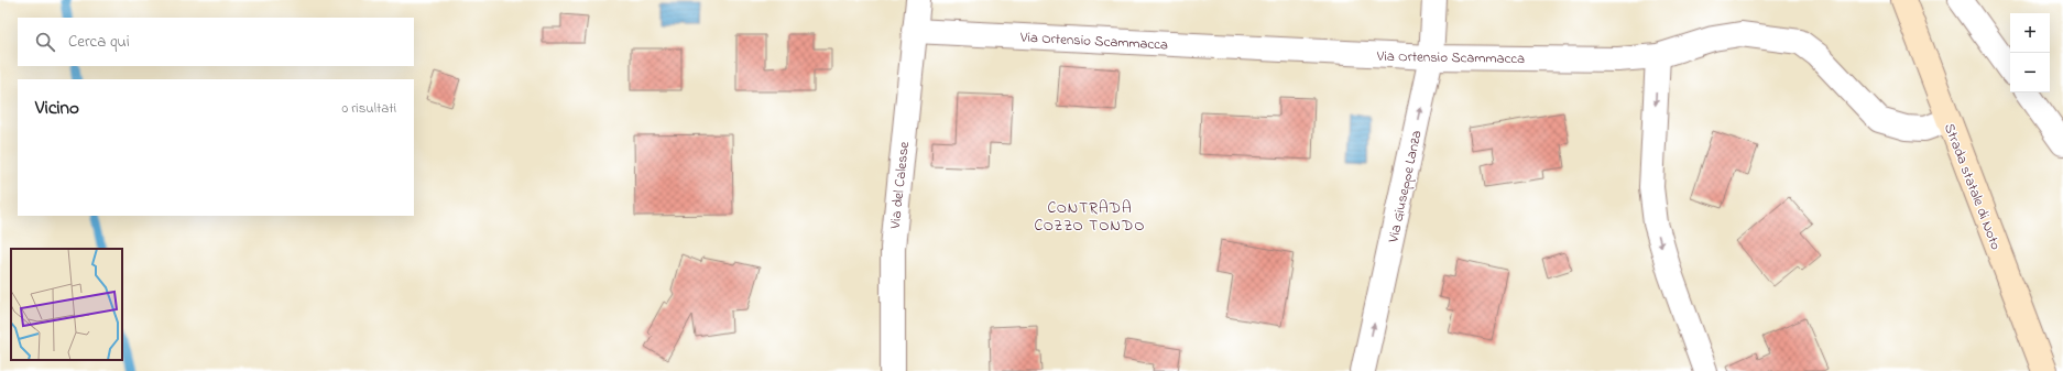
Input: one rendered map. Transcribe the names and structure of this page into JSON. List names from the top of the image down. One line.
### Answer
{"streets":{"main road":["Strada statale di Noto"],"street":["Via Ortensio Scammacca","Via del Calesse","Via Giuseppe Lanza"]},"crossings":[["Via Ortensio Scammacca","Via del Calesse"],["Via Ortensio Scammacca","Via Giuseppe Lanza"],["Via Ortensio Scammacca","Strada statale di Noto"]],"one_way":["Via Giuseppe Lanza"],"districts":["CONTRADA COZZO TONDO"],"page":{"map_buttons":["+","−"],"search":"Cerca qui","heading":["Vicino","0 risultati"]}}
